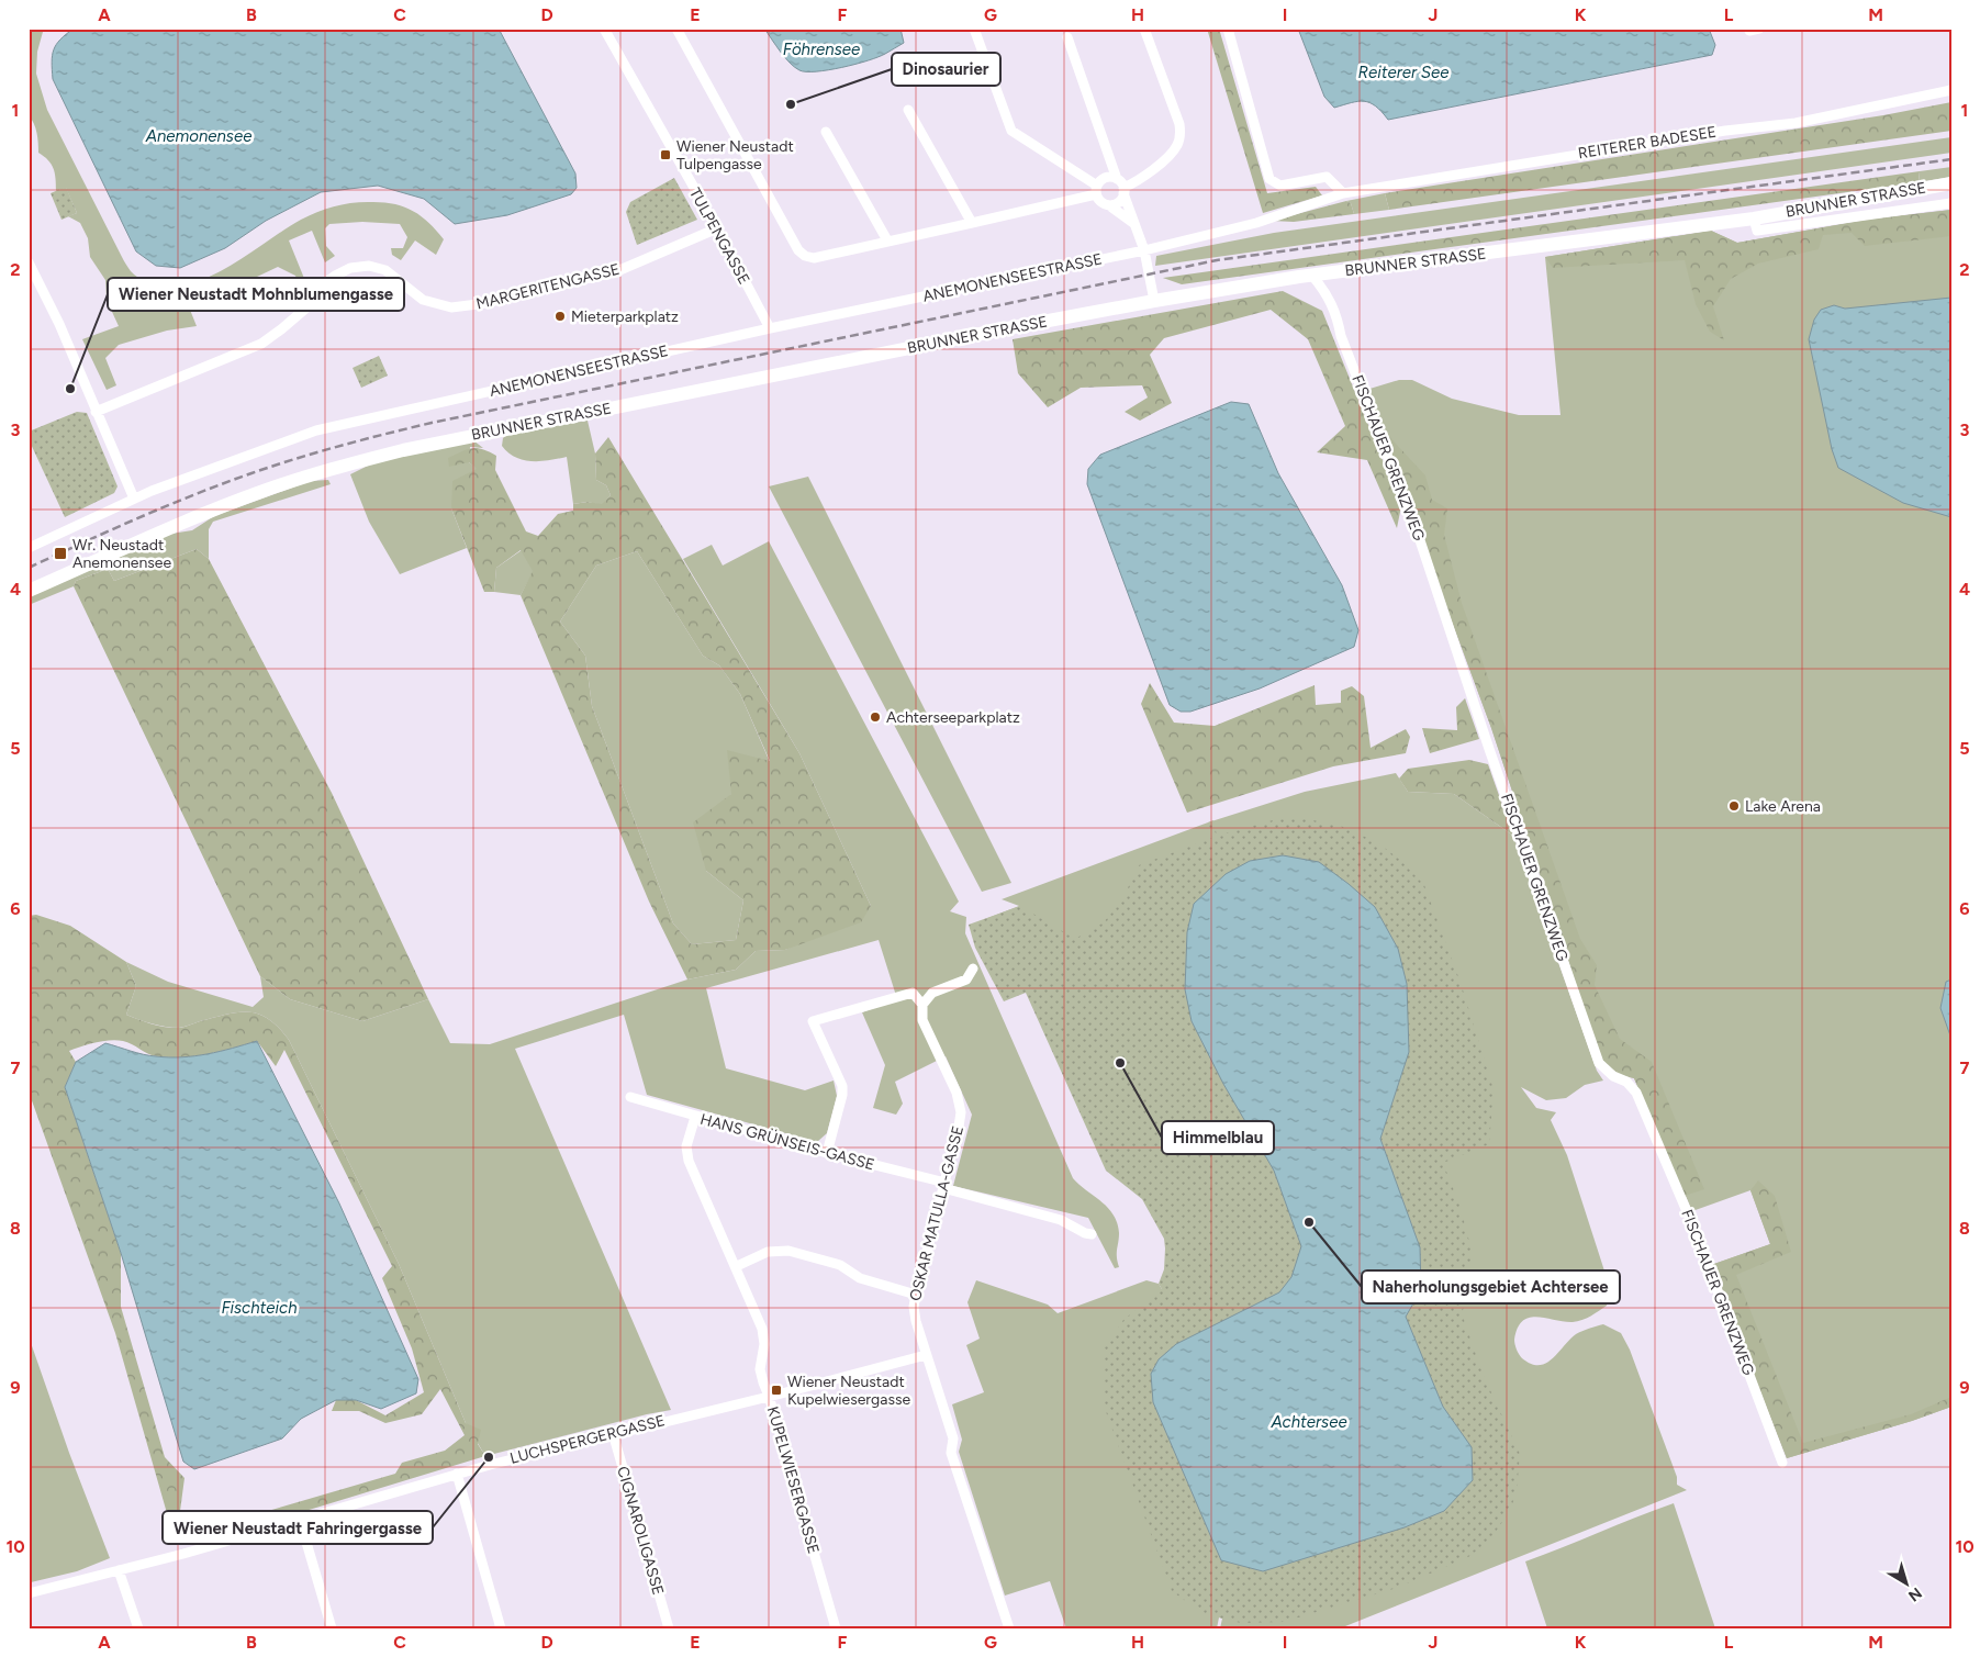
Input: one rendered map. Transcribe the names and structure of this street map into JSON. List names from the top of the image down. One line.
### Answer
{"streets":{"main road":["BRUNNER STRASSE"],"street":["REITERER BADESEE","TULPENGASSE","ANEMONENSEESTRASSE","MARGERITENGASSE","FISCHAUER GRENZWEG","HANS GRÜNSEIS-GASSE","OSKAR MATULLA-GASSE","LUCHSPERGERGASSE","KUPELWIESERGASSE","CIGNAROLIGASSE"]},"crossings":[["REITERER BADESEE","ANEMONENSEESTRASSE"],["BRUNNER STRASSE","FISCHAUER GRENZWEG"],["TULPENGASSE","ANEMONENSEESTRASSE"],["TULPENGASSE","MARGERITENGASSE"],["HANS GRÜNSEIS-GASSE","OSKAR MATULLA-GASSE"],["HANS GRÜNSEIS-GASSE","KUPELWIESERGASSE"],["OSKAR MATULLA-GASSE","LUCHSPERGERGASSE"],["LUCHSPERGERGASSE","KUPELWIESERGASSE"],["LUCHSPERGERGASSE","CIGNAROLIGASSE"]],"water":["Föhrensee","Reiterer See","Anemonensee","Fischteich","Achtersee"],"places":{"other":["Dinosaurier","Mieterparkplatz","Wiener Neustadt Mohnblumengasse","Achterseeparkplatz","Lake Arena","Himmelblau","Naherholungsgebiet Achtersee","Wiener Neustadt Fahringergasse"],"transit":["Wiener Neustadt Tulpengasse","Wr. Neustadt Anemonensee","Wiener Neustadt Kupelwiesergasse"]},"north":"bottom right","grid":{"columns":["A","B","C","D","E","F","G","H","I","J","K","L","M"],"rows":["1","2","3","4","5","6","7","8","9","10"]}}
